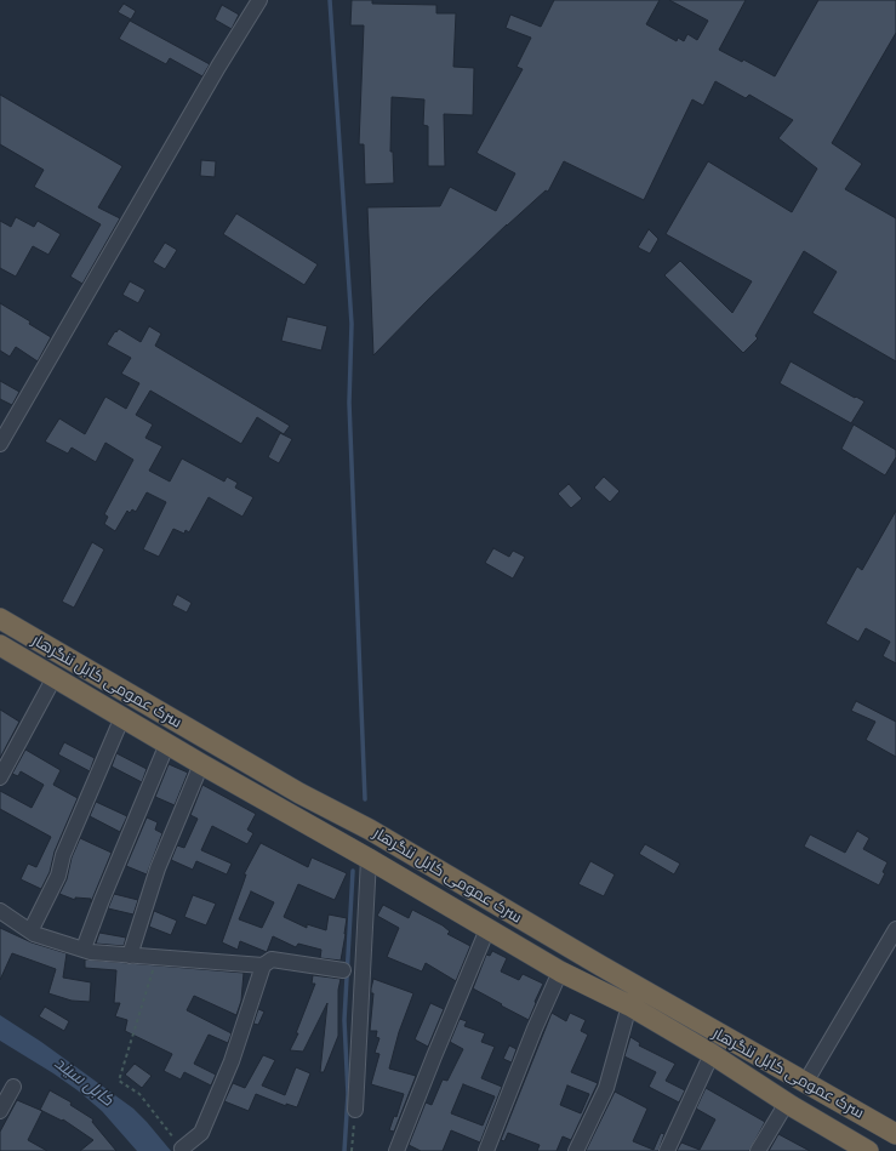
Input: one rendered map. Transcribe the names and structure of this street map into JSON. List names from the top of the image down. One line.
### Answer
{"streets":{"highway":["سرک عمومی کابل ننگرهار"]},"water":["کابل سيند"]}
